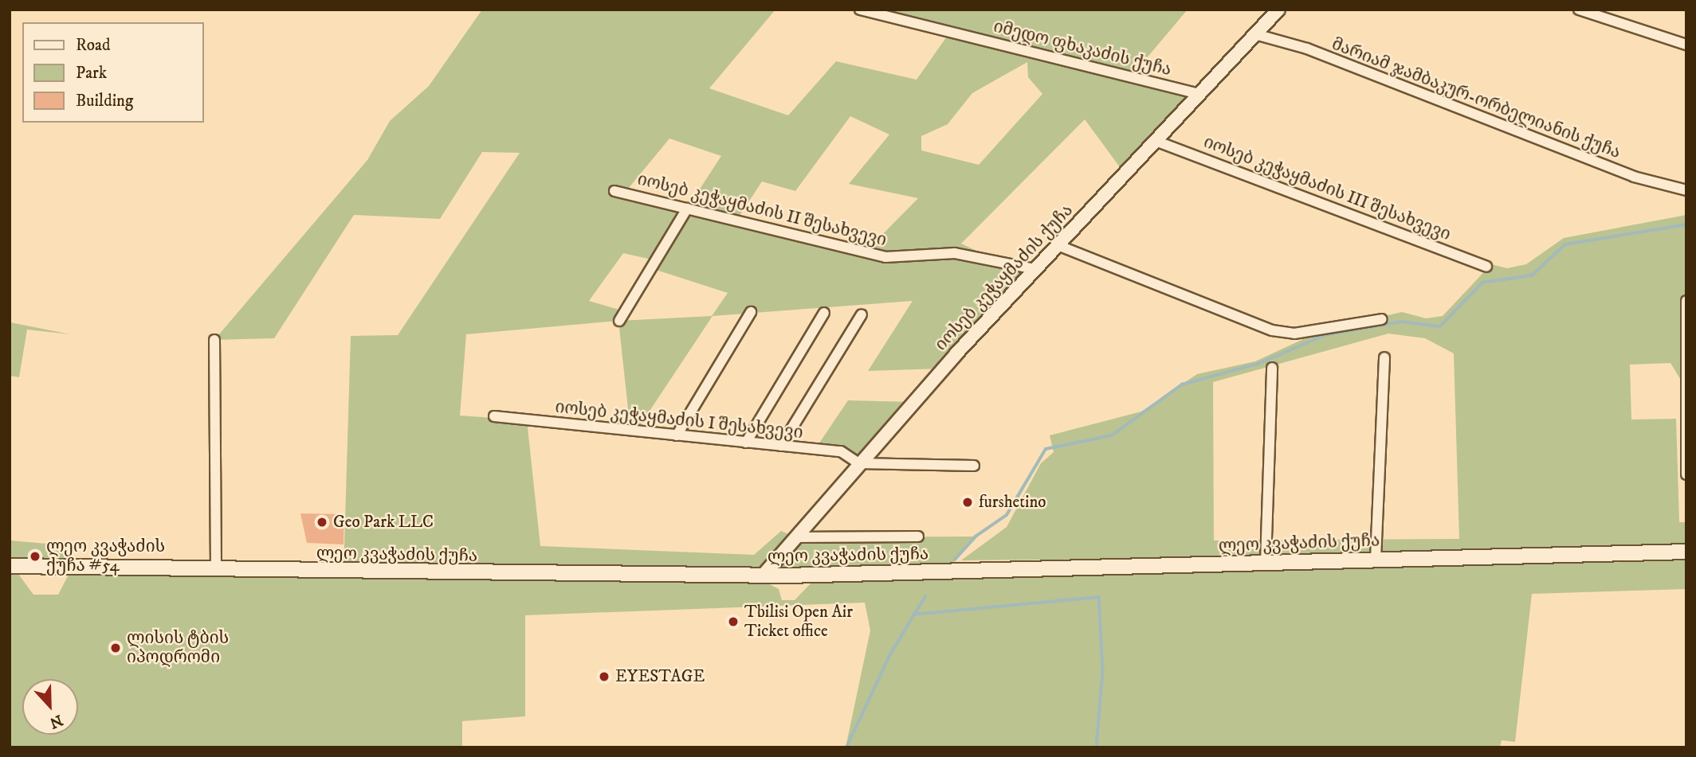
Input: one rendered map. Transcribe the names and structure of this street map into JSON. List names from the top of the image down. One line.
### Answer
{"streets":{"main road":["ლეო კვაჭაძის ქუჩა"],"street":["იმედო ფხაკაძის ქუჩა","მარიამ ჯამბაკურ-ორბელიანის ქუჩა","იოსებ კეჭაყმაძის III შესახვევი","იოსებ კეჭაყმაძის II შესახვევი","იოსებ კეჭაყმაძის ქუჩა","იოსებ კეჭაყმაძის I შესახვევი"]},"crossings":[["იმედო ფხაკაძის ქუჩა","იოსებ კეჭაყმაძის ქუჩა"],["მარიამ ჯამბაკურ-ორბელიანის ქუჩა","იოსებ კეჭაყმაძის ქუჩა"],["იოსებ კეჭაყმაძის III შესახვევი","იოსებ კეჭაყმაძის ქუჩა"],["იოსებ კეჭაყმაძის II შესახვევი","იოსებ კეჭაყმაძის ქუჩა"],["იოსებ კეჭაყმაძის ქუჩა","იოსებ კეჭაყმაძის I შესახვევი"],["იოსებ კეჭაყმაძის ქუჩა","ლეო კვაჭაძის ქუჩა"]],"places":["furshetino","Geo Park LLC","ლეო კვაჭაძის ქუჩა #54","Tbilisi Open Air Ticket office","ლისის ტბის იპოდრომი","EYESTAGE"],"legend":["Road","Park","Building"],"north":"bottom"}
